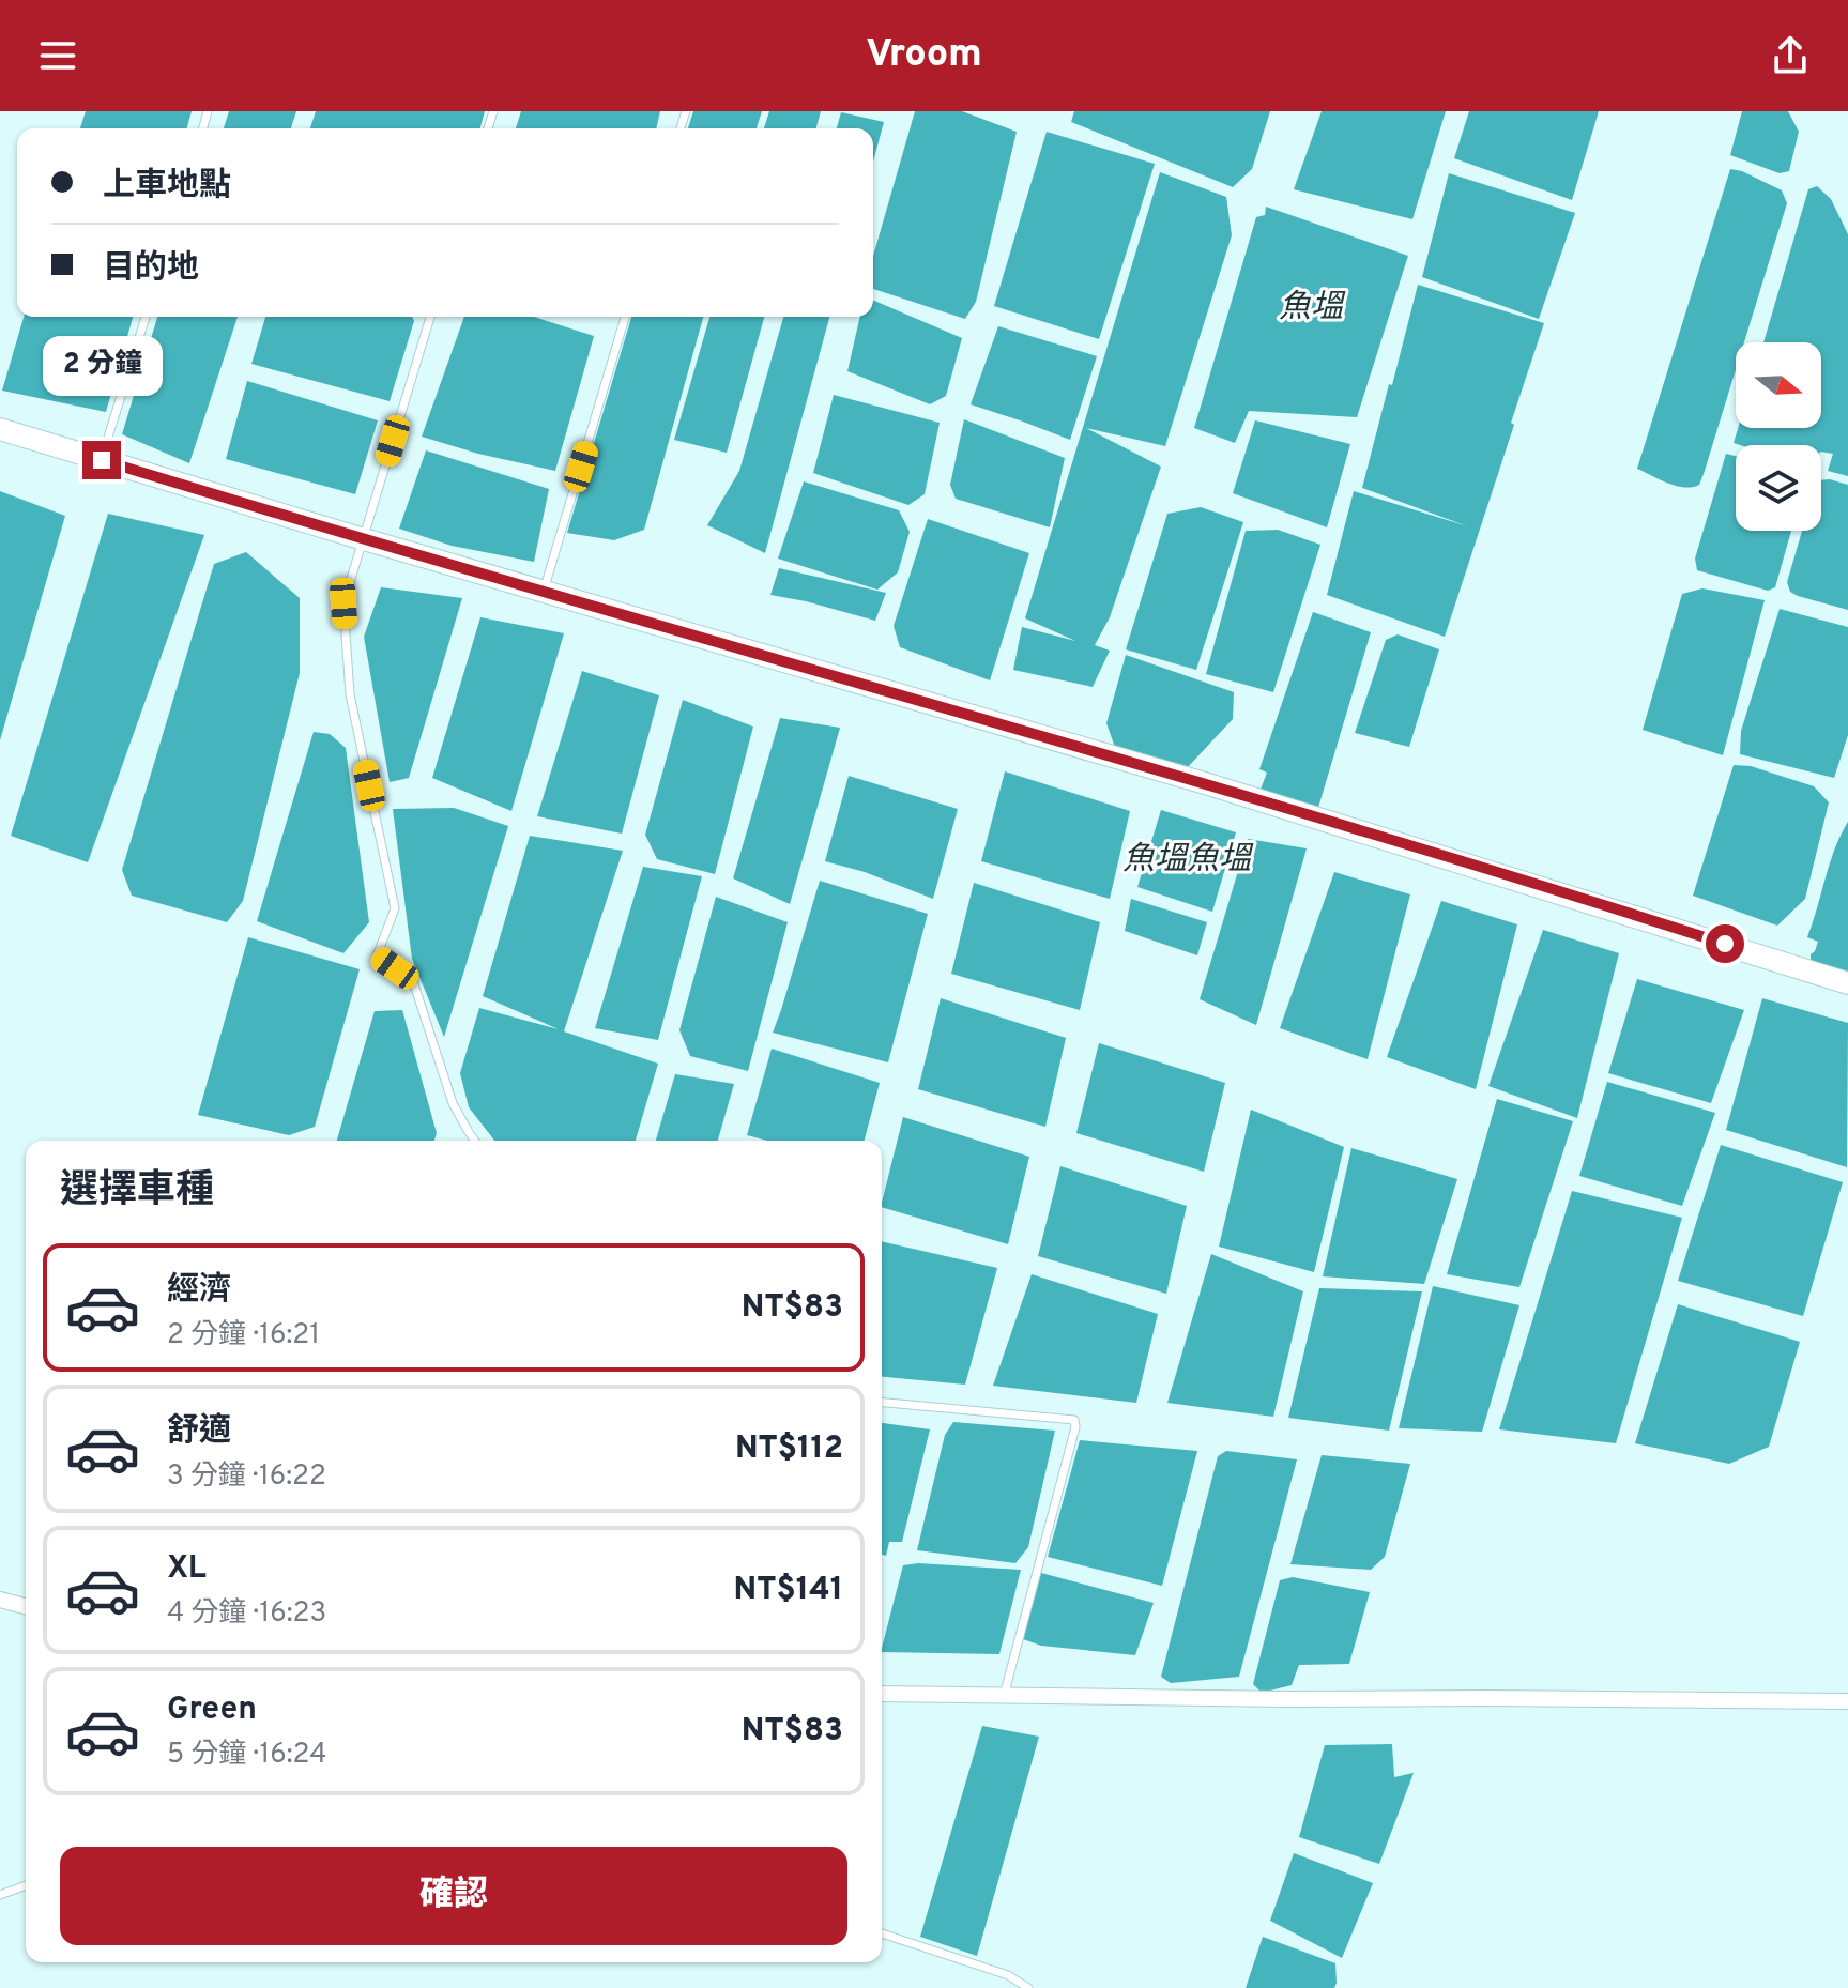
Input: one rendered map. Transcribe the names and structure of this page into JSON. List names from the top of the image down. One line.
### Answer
{"water":["魚塭","魚塭魚塭"],"north":"right","page":{"header":"Vroom","banner":["上車地點","目的地"],"bubble":"2 分鐘","heading":"選擇車種","list":[{"name":"經濟","note":"2 分鐘 · 16:21","value":"NT$83"},{"name":"舒適","note":"3 分鐘 · 16:22","value":"NT$112"},{"name":"XL","note":"4 分鐘 · 16:23","value":"NT$141"},{"name":"Green","note":"5 分鐘 · 16:24","value":"NT$83"}],"buttons":"確認"}}
